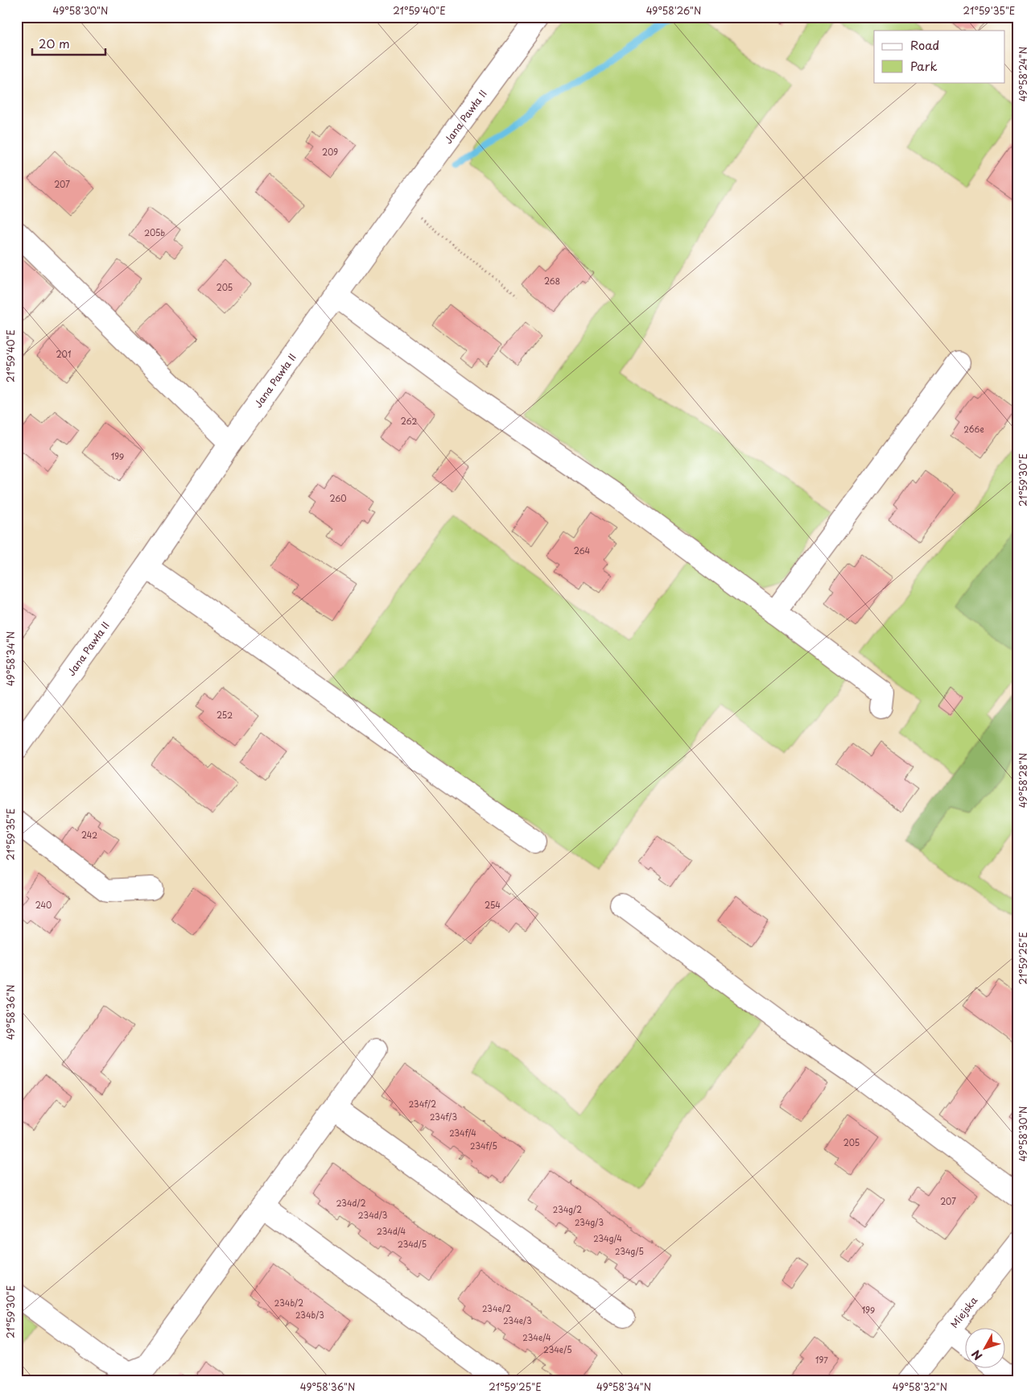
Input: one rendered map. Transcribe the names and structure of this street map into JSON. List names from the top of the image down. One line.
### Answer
{"streets":{"street":["Jana Pawła II","Miejska"]},"house_numbers":["209","207","205b","268","205","201","262","266e","199","260","264","252","242","240","254","234f/2","234f/3","234f/4","205","234f/5","207","234d/2","234g/2","234d/3","234g/3","234d/4","234g/4","234d/5","234g/5","234b/2","234e/2","199","234b/3","234e/3","234e/4","234e/5","197"],"legend":["Road","Park"],"scale_bar":"20 m","north":"bottom left","coordinates":["49°58'30\"N","21°59'40\"E","49°58'26\"N","21°59'35\"E","49°58'24\"N","21°59'30\"E","49°58'34\"N","49°58'28\"N","21°59'25\"E","49°58'36\"N","49°58'32\"N"]}
